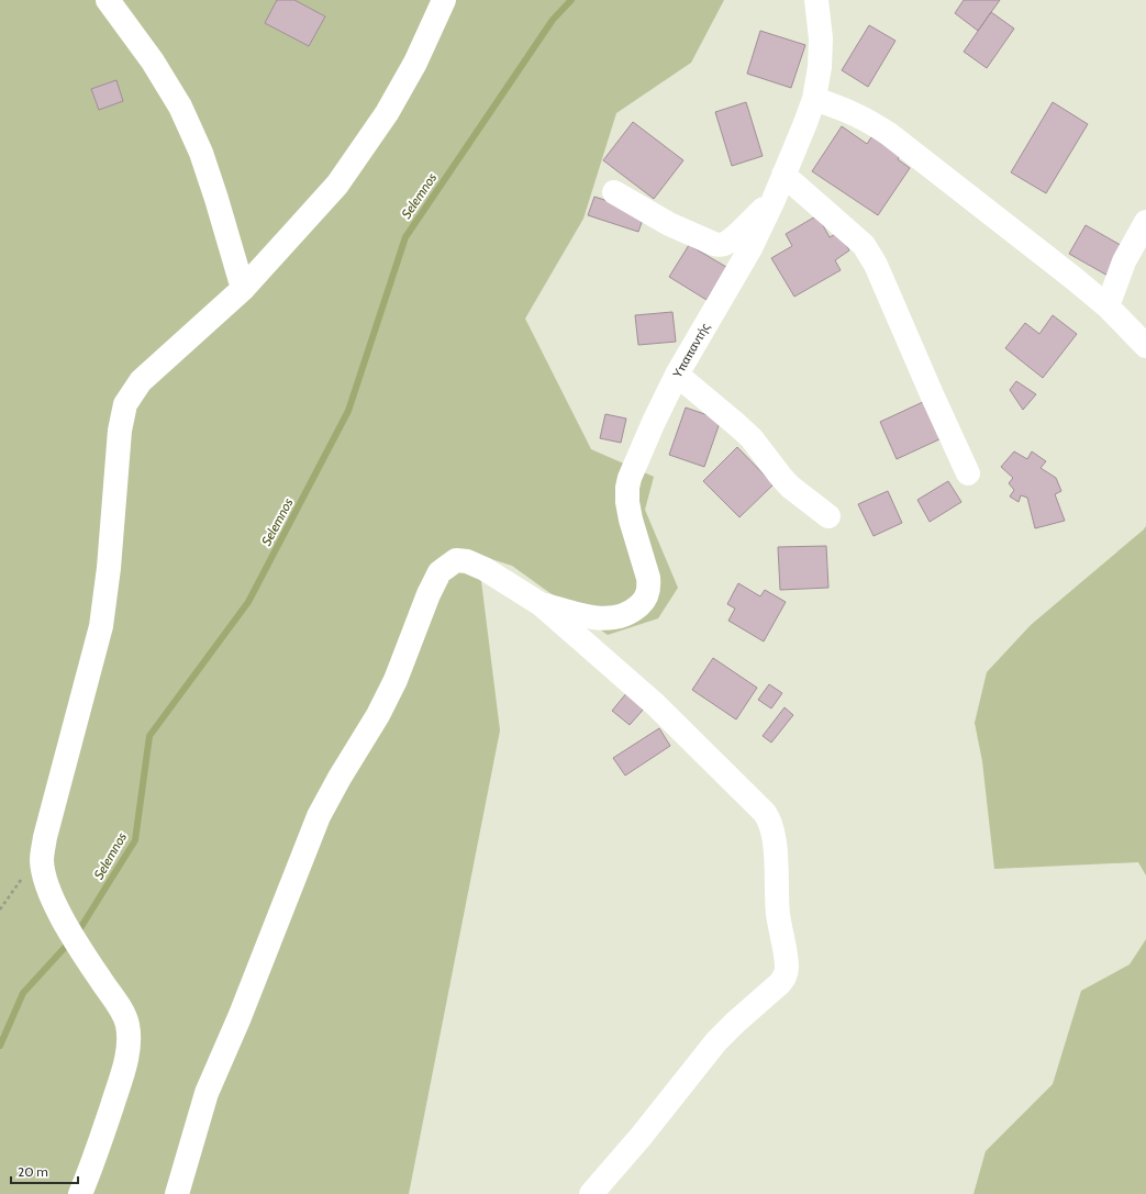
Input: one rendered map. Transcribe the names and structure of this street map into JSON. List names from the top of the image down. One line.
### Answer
{"streets":{"street":["Υπαπαντής"]},"water":["Selemnos"],"scale_bar":"20 m"}
